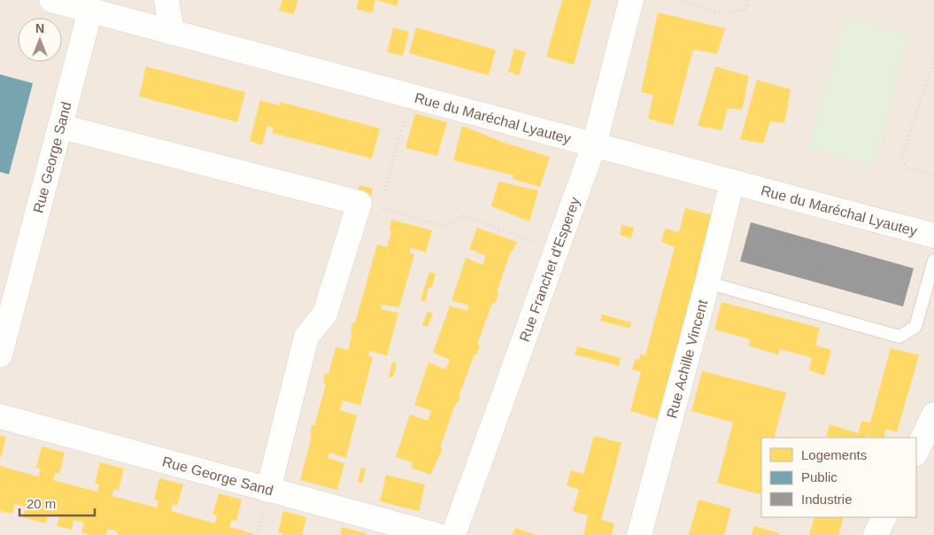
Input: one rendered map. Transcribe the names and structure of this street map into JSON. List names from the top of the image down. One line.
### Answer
{"streets":{"street":["Rue du Maréchal Lyautey","Rue George Sand","Rue Franchet d'Esperey","Rue Achille Vincent"]},"crossings":[["Rue du Maréchal Lyautey","Rue George Sand"],["Rue du Maréchal Lyautey","Rue Franchet d'Esperey"],["Rue du Maréchal Lyautey","Rue Achille Vincent"]],"legend":["Logements","Public","Industrie"],"scale_bar":"20 m","north":"top"}
